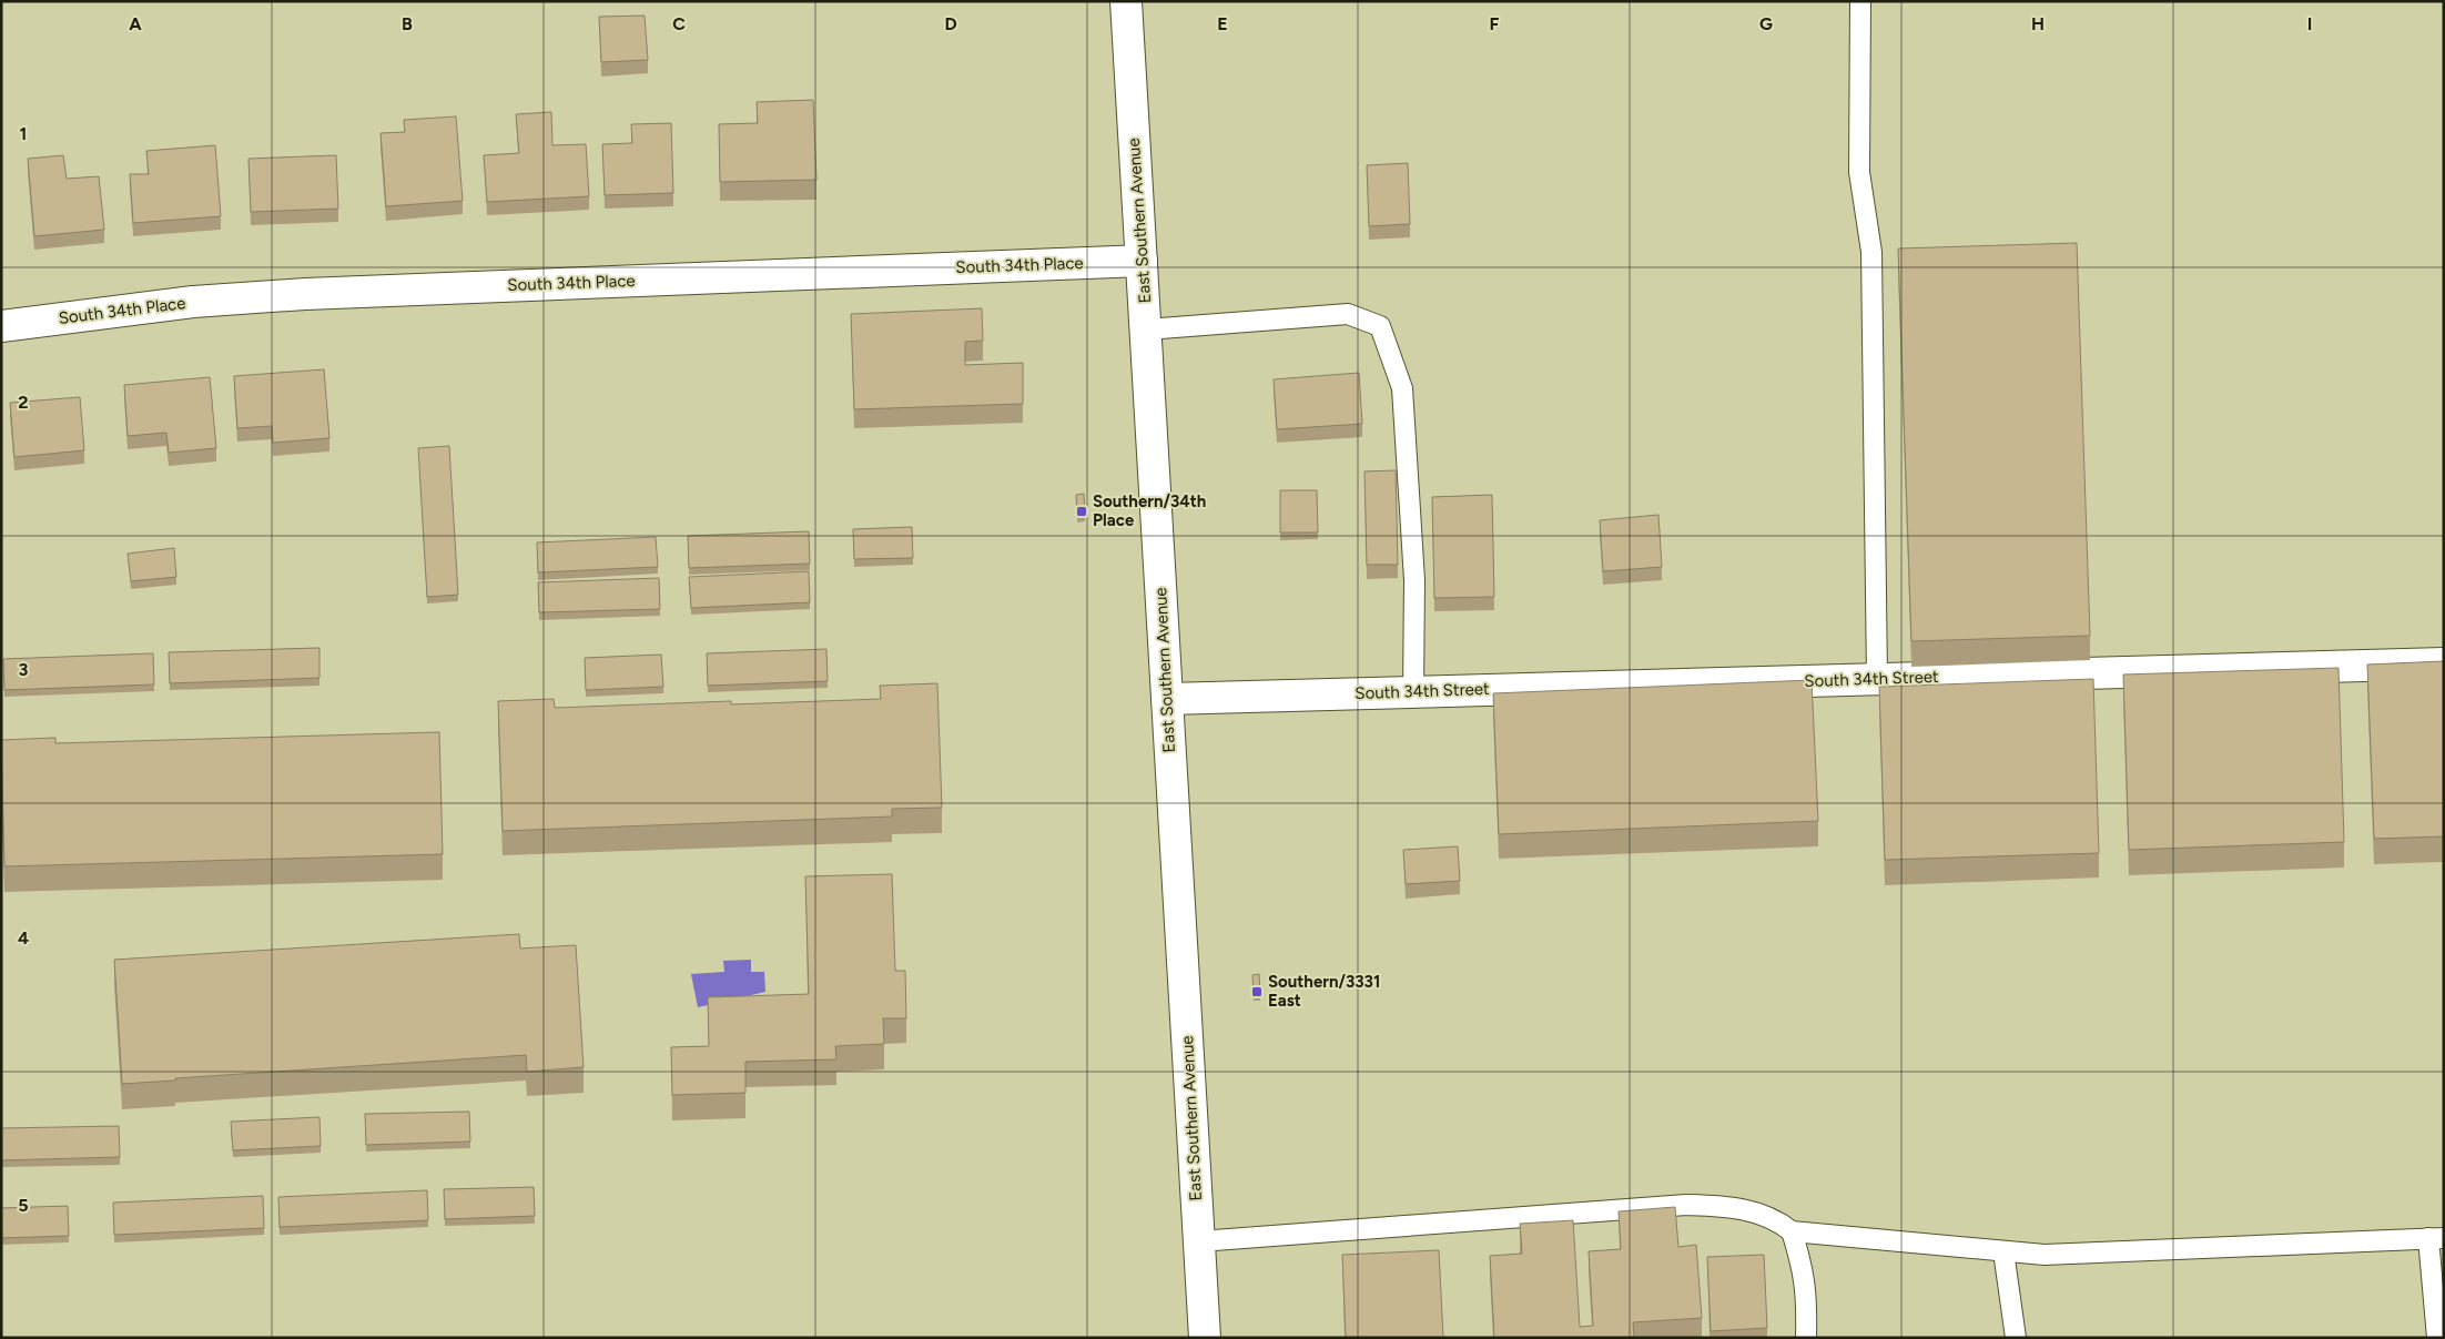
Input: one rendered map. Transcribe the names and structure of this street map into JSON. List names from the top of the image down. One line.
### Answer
{"streets":{"street":["East Southern Avenue","South 34th Place","South 34th Street"]},"crossings":[["East Southern Avenue","South 34th Place"],["East Southern Avenue","South 34th Street"]],"places":{"transit":["Southern/34th Place","Southern/3331 East"]},"grid":{"columns":["A","B","C","D","E","F","G","H","I"],"rows":["1","2","3","4","5"]}}
